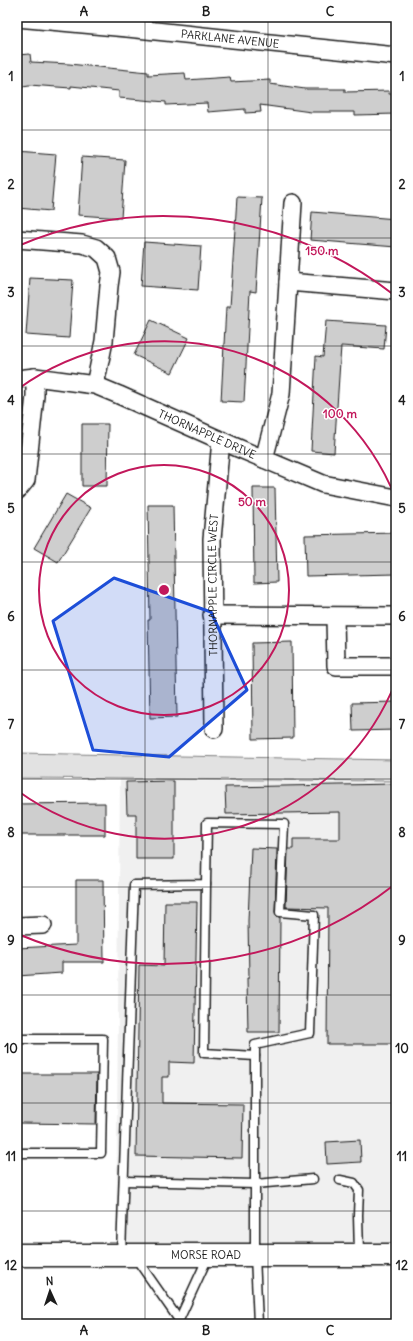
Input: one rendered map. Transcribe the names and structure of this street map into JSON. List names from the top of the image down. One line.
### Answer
{"streets":{"main road":["MORSE ROAD"],"street":["PARKLANE AVENUE","THORNAPPLE DRIVE","THORNAPPLE CIRCLE WEST"]},"crossings":[["THORNAPPLE DRIVE","THORNAPPLE CIRCLE WEST"]],"north":"top","grid":{"columns":["A","B","C"],"rows":["1","2","3","4","5","6","7","8","9","10","11","12"]},"rings":["150 m","100 m","50 m"]}
